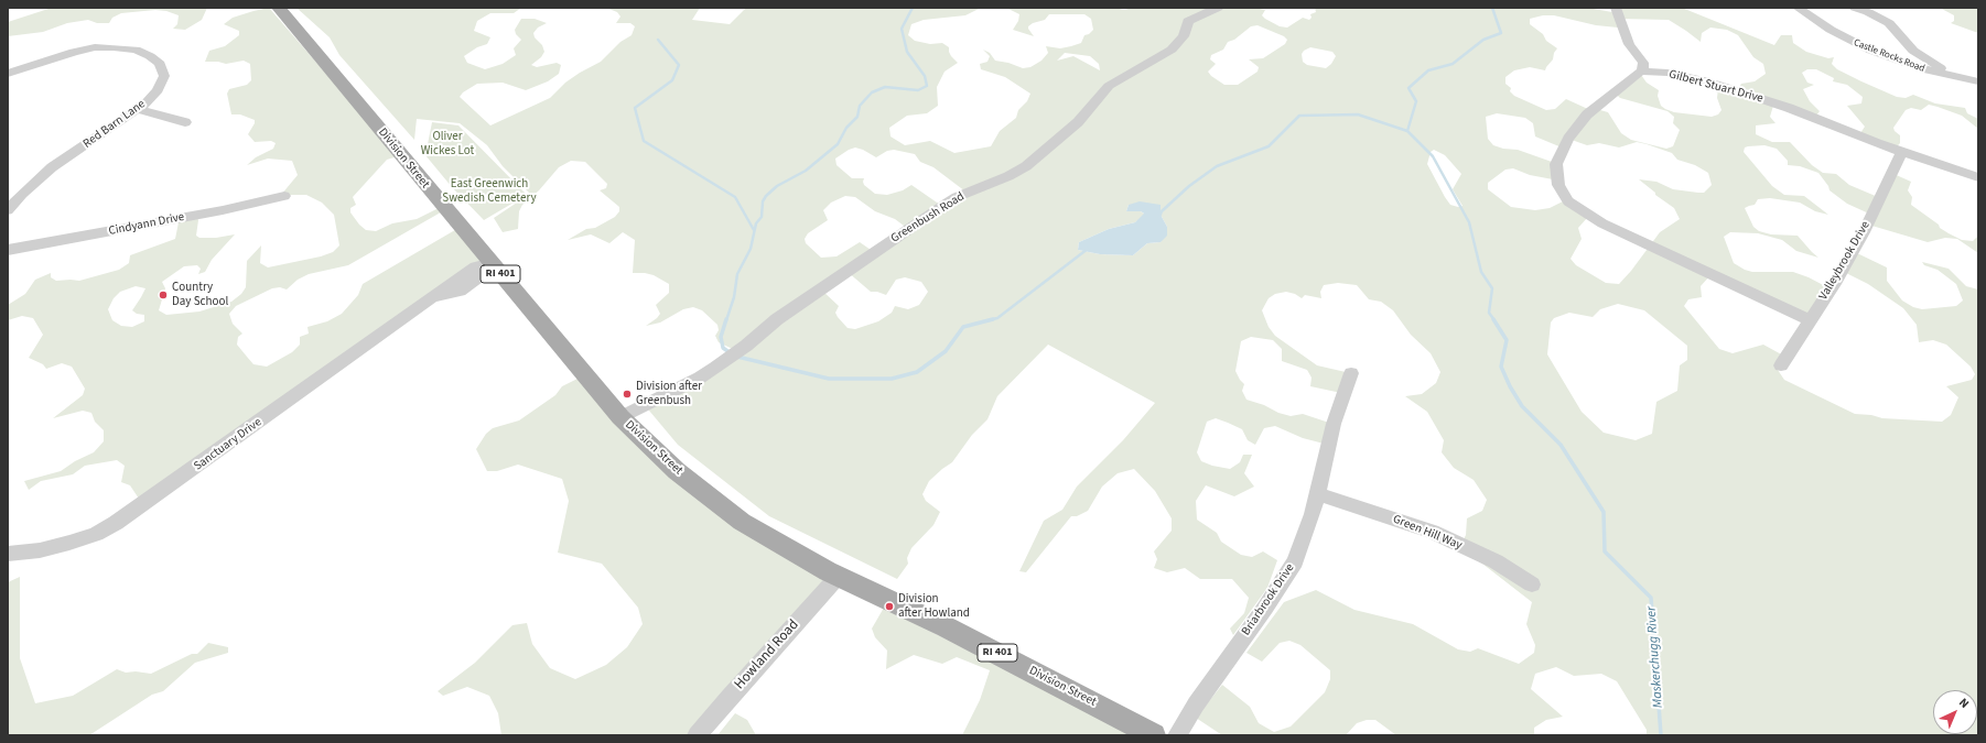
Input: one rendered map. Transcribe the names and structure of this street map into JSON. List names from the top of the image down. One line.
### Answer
{"streets":{"main road":["Division Street","RI 401"],"street":["Castle Rocks Road","Gilbert Stuart Drive","Red Barn Lane","Greenbush Road","Cindyann Drive","Valleybrook Drive","Sanctuary Drive","Green Hill Way","Briarbrook Drive","Howland Road"]},"crossings":[["Gilbert Stuart Drive","Valleybrook Drive"],["Division Street","Greenbush Road"],["Division Street","Sanctuary Drive"],["Division Street","Howland Road"],["Green Hill Way","Briarbrook Drive"]],"water":["Maskerchugg River"],"parks":["Oliver Wickes Lot","East Greenwich Swedish Cemetery"],"places":["Country Day School","Division after Greenbush","Division after Howland"],"north":"top right"}
